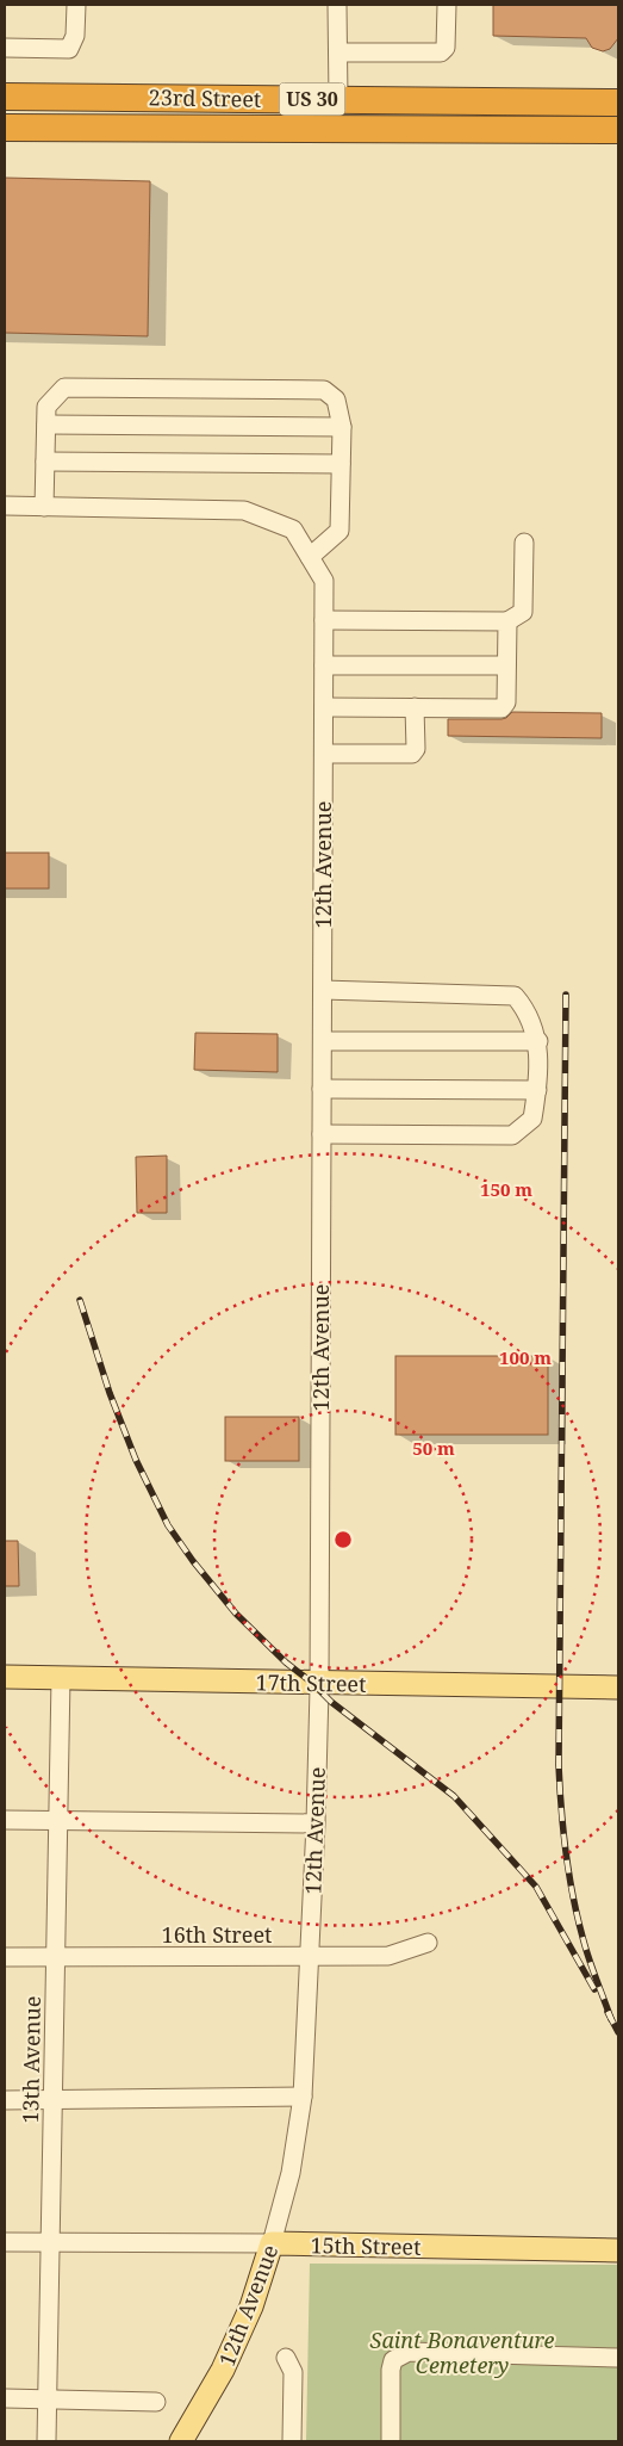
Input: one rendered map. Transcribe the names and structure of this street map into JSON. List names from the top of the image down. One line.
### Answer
{"streets":{"highway":["23rd Street","US 30"],"main road":["12th Avenue","17th Street","15th Street"],"street":["16th Street","13th Avenue"]},"crossings":[["12th Avenue","17th Street"],["12th Avenue","16th Street"],["12th Avenue","15th Street"],["17th Street","13th Avenue"],["16th Street","13th Avenue"],["13th Avenue","15th Street"]],"parks":["Saint Bonaventure Cemetery"],"rings":["150 m","100 m","50 m"]}
